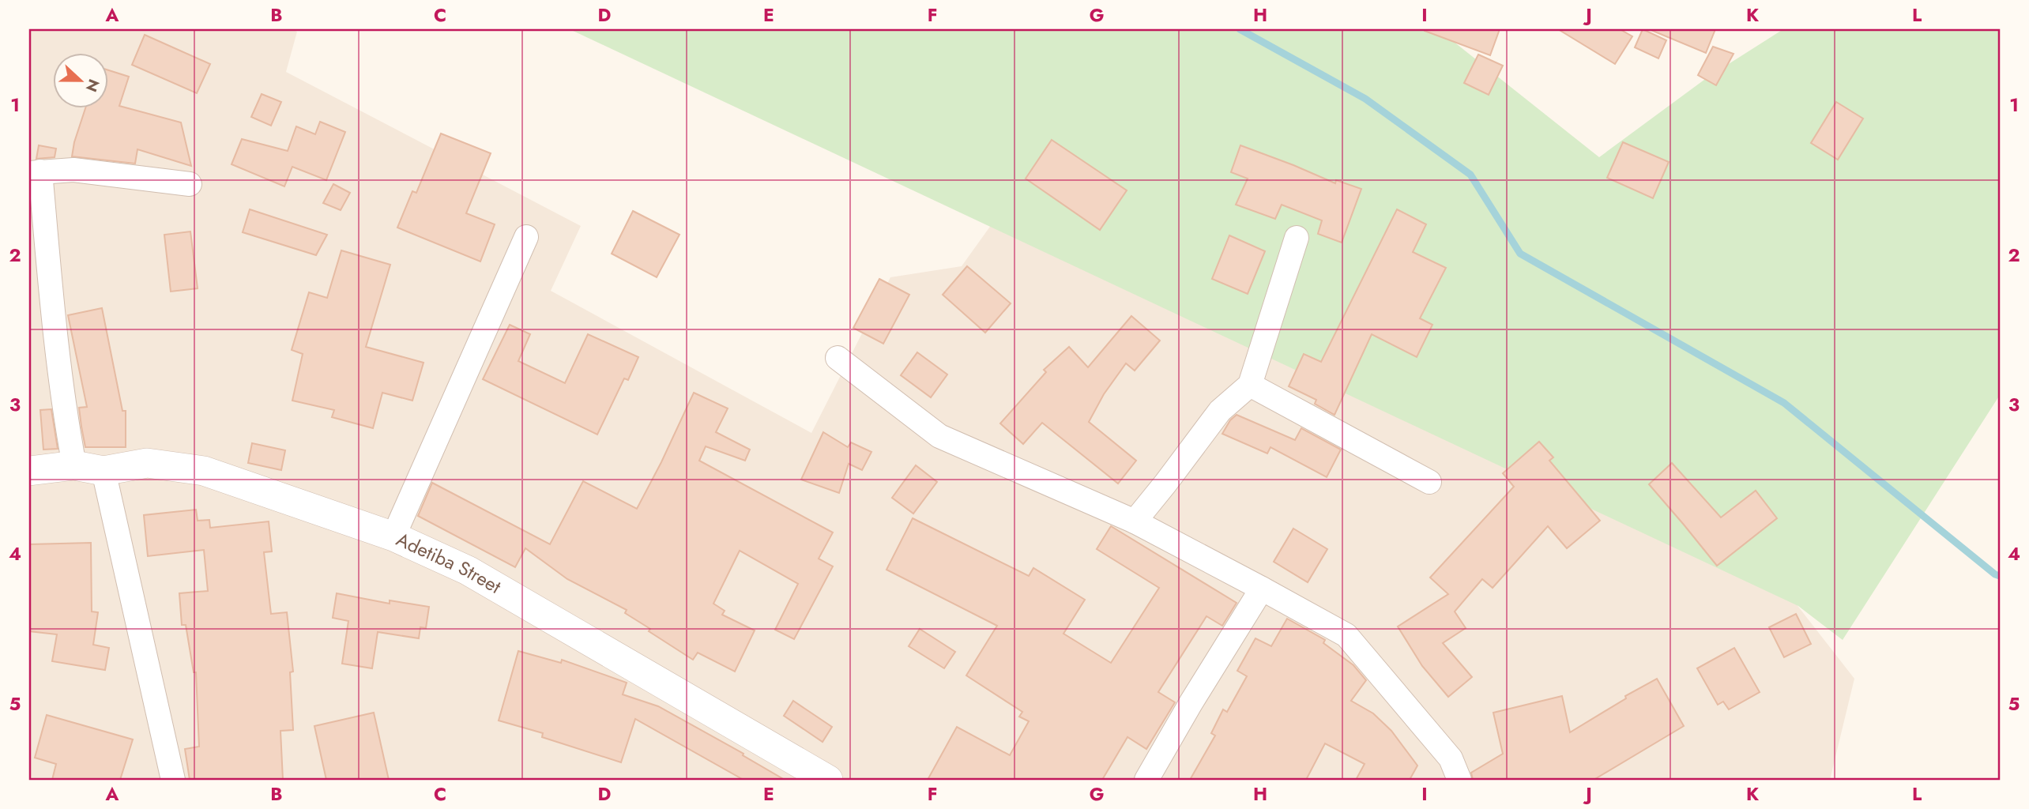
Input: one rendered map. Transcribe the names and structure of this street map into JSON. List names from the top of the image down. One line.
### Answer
{"streets":{"street":["Adetiba Street"]},"north":"right","grid":{"columns":["A","B","C","D","E","F","G","H","I","J","K","L"],"rows":["1","2","3","4","5"]}}
